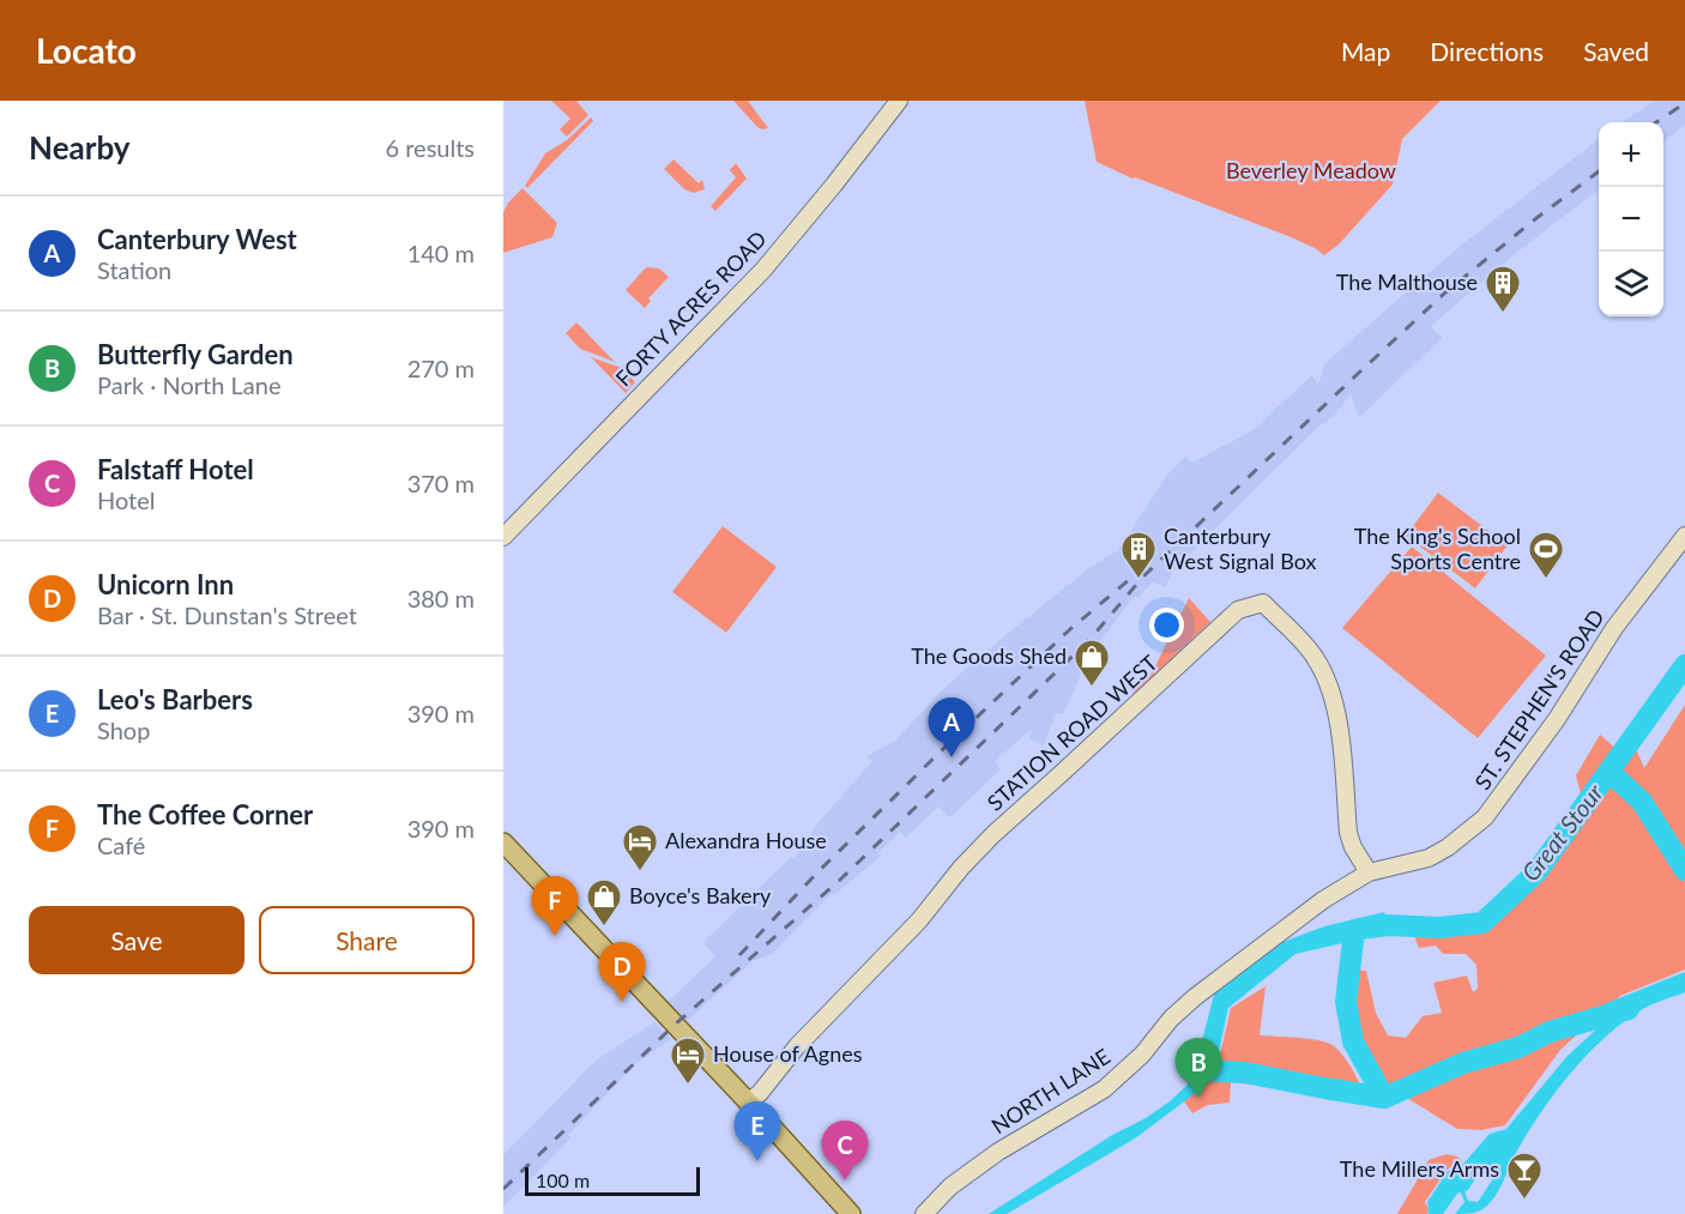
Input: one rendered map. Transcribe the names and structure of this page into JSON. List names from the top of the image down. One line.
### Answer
{"streets":{"main road":["FORTY ACRES ROAD","ST. STEPHEN'S ROAD","STATION ROAD WEST","NORTH LANE"]},"crossings":[["ST. STEPHEN'S ROAD","STATION ROAD WEST"],["ST. STEPHEN'S ROAD","NORTH LANE"],["STATION ROAD WEST","NORTH LANE"]],"water":["Great Stour"],"parks":["Beverley Meadow"],"places":{"building":["The Malthouse","Canterbury West Signal Box"],"sports":["The King's School Sports Centre"],"shop":["The Goods Shed","Boyce's Bakery"],"hotel":["Alexandra House","House of Agnes"],"bar":["The Millers Arms"]},"scale_bar":"100 m","page":{"header":"Locato","nav":["Map","Directions","Saved"],"heading":["Nearby","6 results"],"map_buttons":["+","−"],"list":[{"mark":"A","name":"Canterbury West","note":"Station","value":"140 m"},{"mark":"B","name":"Butterfly Garden","note":"Park · North Lane","value":"270 m"},{"mark":"C","name":"Falstaff Hotel","note":"Hotel","value":"370 m"},{"mark":"D","name":"Unicorn Inn","note":"Bar · St. Dunstan's Street","value":"380 m"},{"mark":"E","name":"Leo's Barbers","note":"Shop","value":"390 m"},{"mark":"F","name":"The Coffee Corner","note":"Café","value":"390 m"}],"pins":["A","F","D","B","E","C"],"buttons":["Save","Share"],"scale":"100 m"}}
